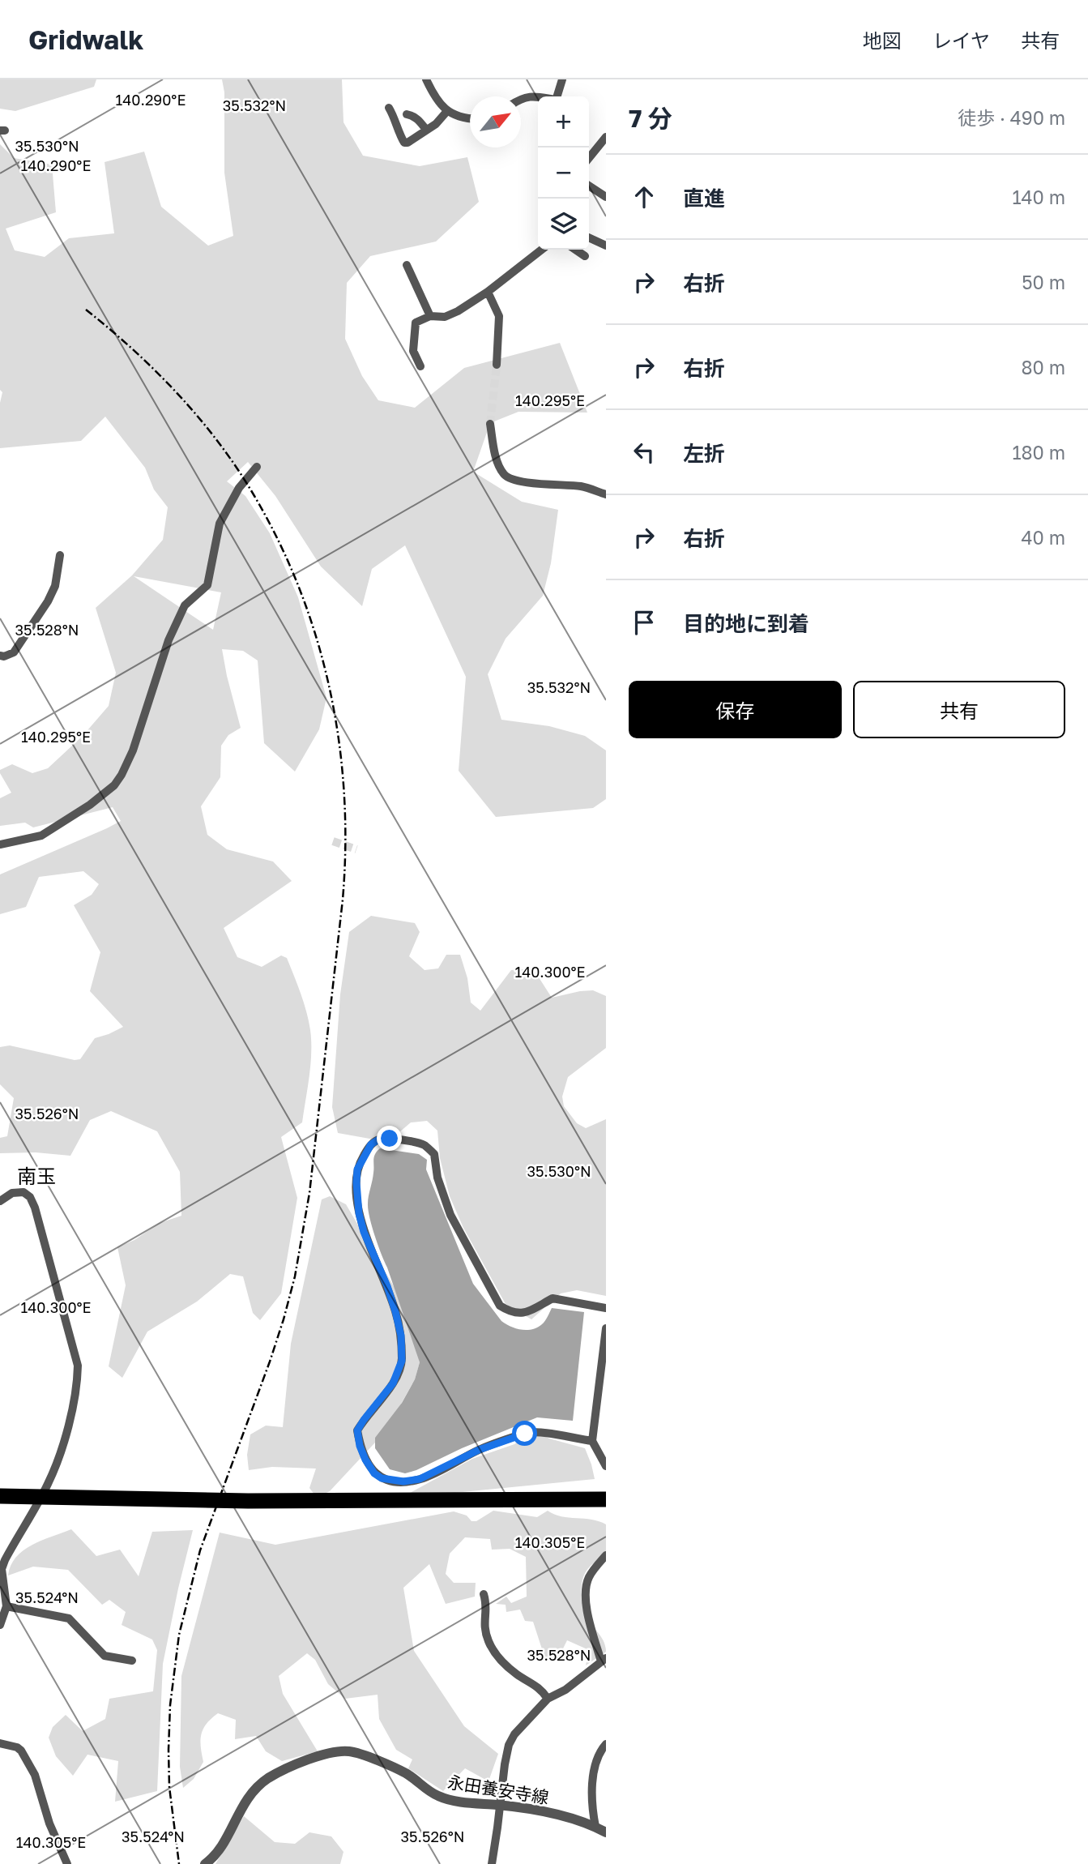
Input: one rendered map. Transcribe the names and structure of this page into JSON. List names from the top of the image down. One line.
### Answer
{"streets":{"street":["永田養安寺線"]},"districts":["南玉"],"north":"top right","page":{"header":"Gridwalk","nav":["地図","レイヤ","共有"],"heading":["7 分","徒歩 · 490 m"],"map_buttons":["+","−"],"list":[["直進","140 m"],["右折","50 m"],["右折","80 m"],["左折","180 m"],["右折","40 m"],"目的地に到着"],"buttons":["保存","共有"]},"coordinates":["140.290°E","35.532°N","35.530°N","140.295°E","35.528°N","140.300°E","35.526°N","140.305°E","35.524°N"]}
